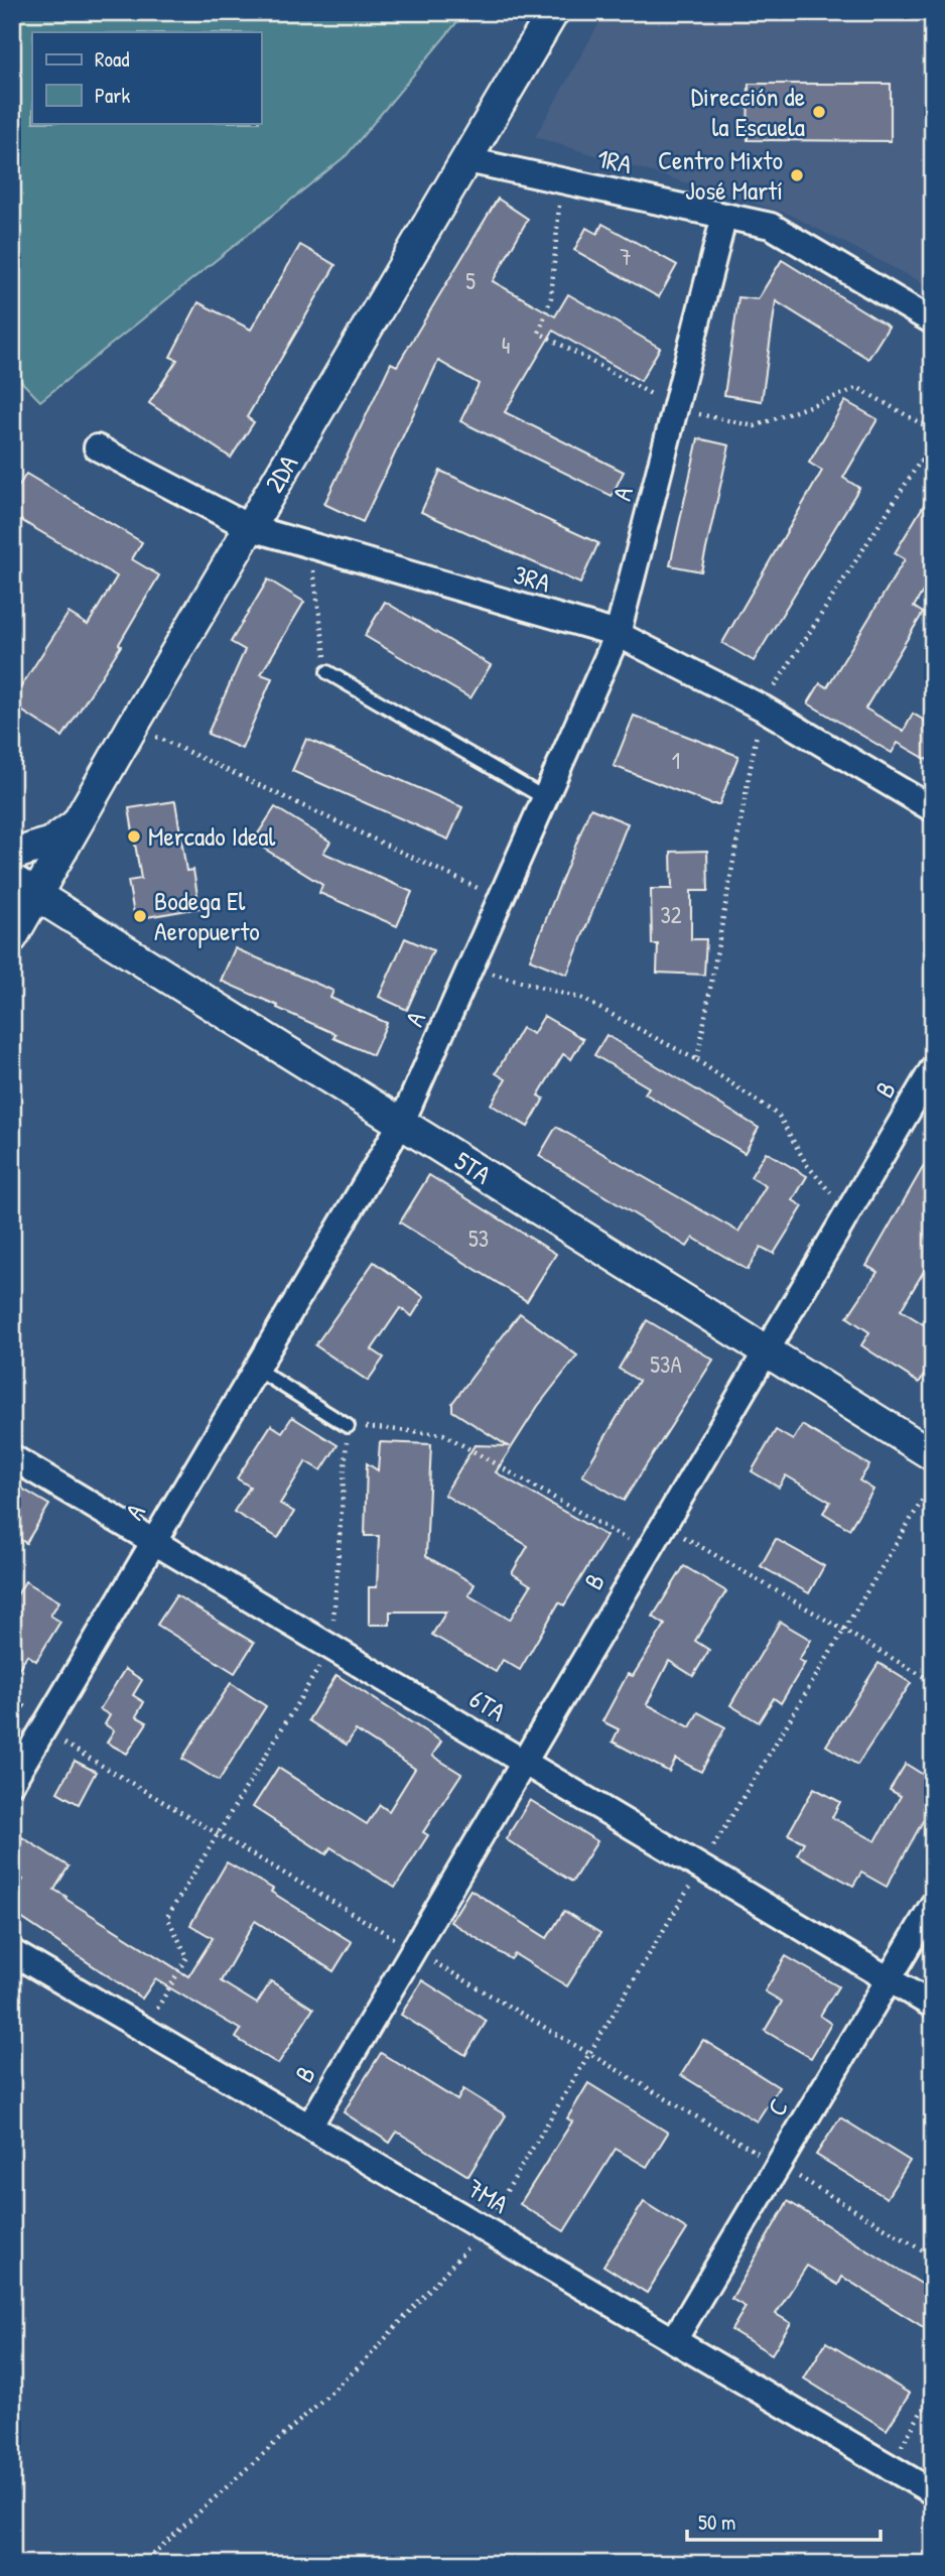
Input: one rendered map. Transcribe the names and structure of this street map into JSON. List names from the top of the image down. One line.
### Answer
{"streets":{"street":["1RA","2DA","A","3RA","B","5TA","6TA","C","7MA"]},"crossings":[["1RA","2DA"],["1RA","A"],["2DA","3RA"],["2DA","5TA"],["A","3RA"],["A","5TA"],["A","6TA"],["B","5TA"],["B","6TA"],["B","7MA"],["6TA","C"],["C","7MA"]],"places":["Dirección de la Escuela","Centro Mixto José Martí","Mercado Ideal","Bodega El Aeropuerto"],"house_numbers":["7","5","4","1","32","53","53A"],"legend":["Road","Park"],"scale_bar":"50 m"}
